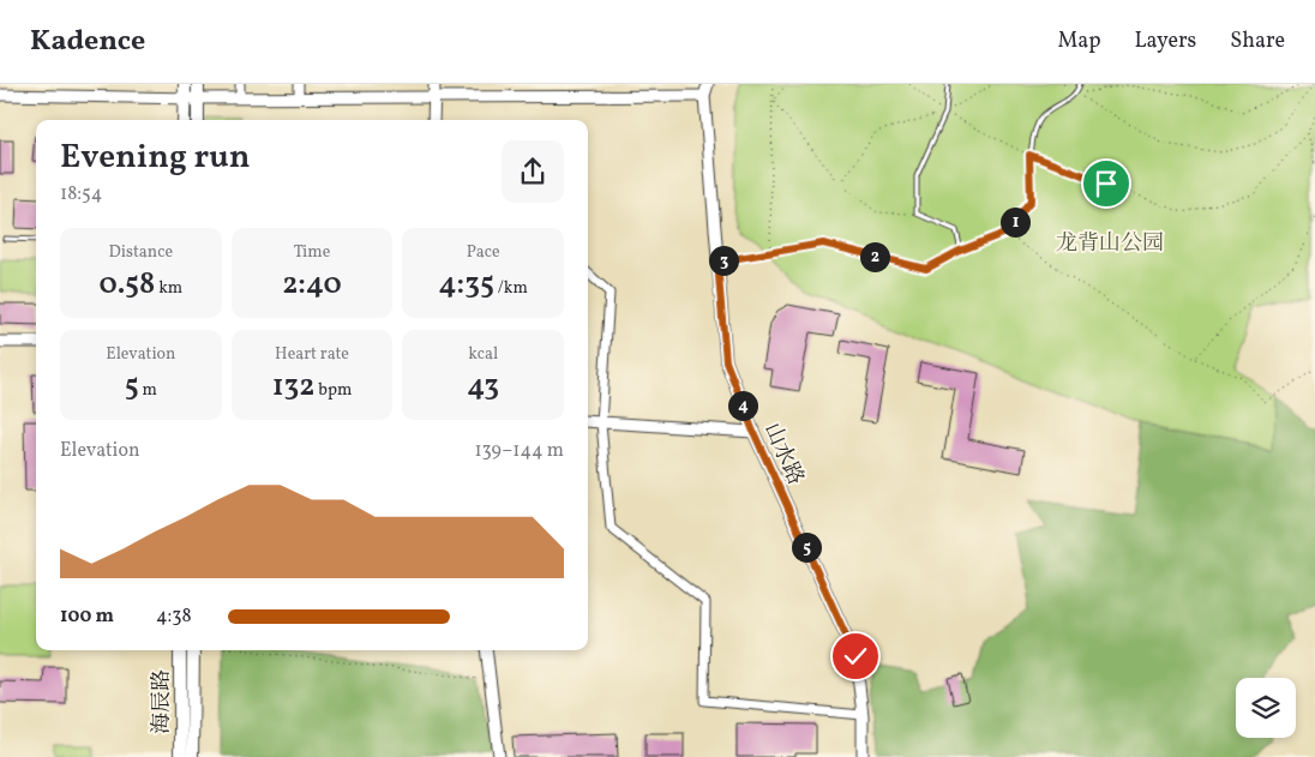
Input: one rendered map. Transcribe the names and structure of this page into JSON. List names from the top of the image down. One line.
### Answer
{"streets":{"main road":["海辰路"],"street":["山水路"]},"parks":["龙背山公园"],"page":{"header":"Kadence","nav":["Map","Layers","Share"],"heading":["Evening run","18:54"],"pins":["1","2","3","4","5"],"stats":[["Distance","0.58 km"],["Time","2:40"],["Pace","4:35 /km"],["Elevation","5 m"],["Heart rate","132 bpm"],["kcal","43"]],"chart":["Elevation","139–144 m"],"list":[{"name":"100 m","note":"4:38"}]}}
